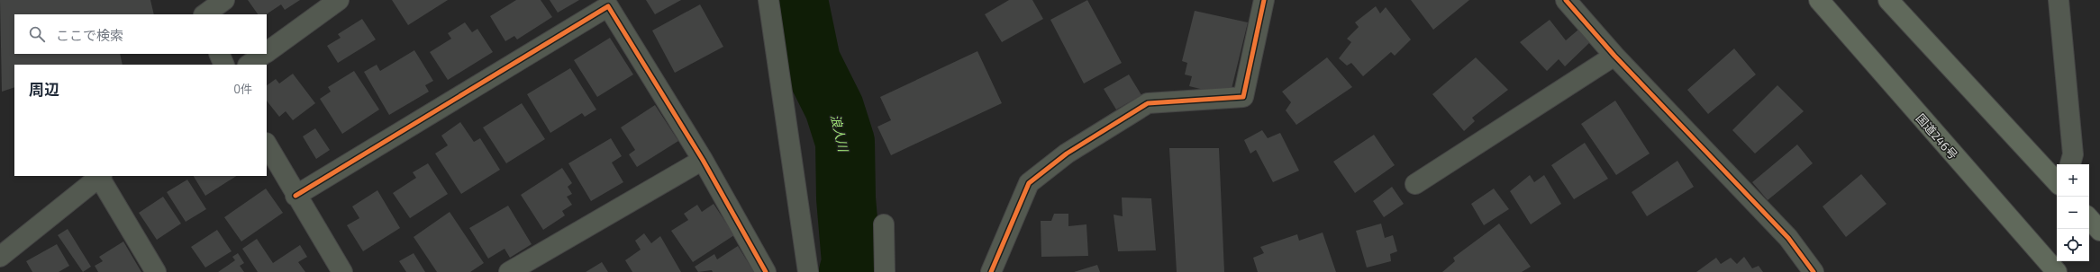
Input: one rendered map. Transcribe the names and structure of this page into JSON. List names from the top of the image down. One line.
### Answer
{"streets":{"highway":["国道246号"]},"water":["浪人川"],"page":{"search":"ここで検索","heading":["周辺","0件"],"map_buttons":["+","−"]}}
